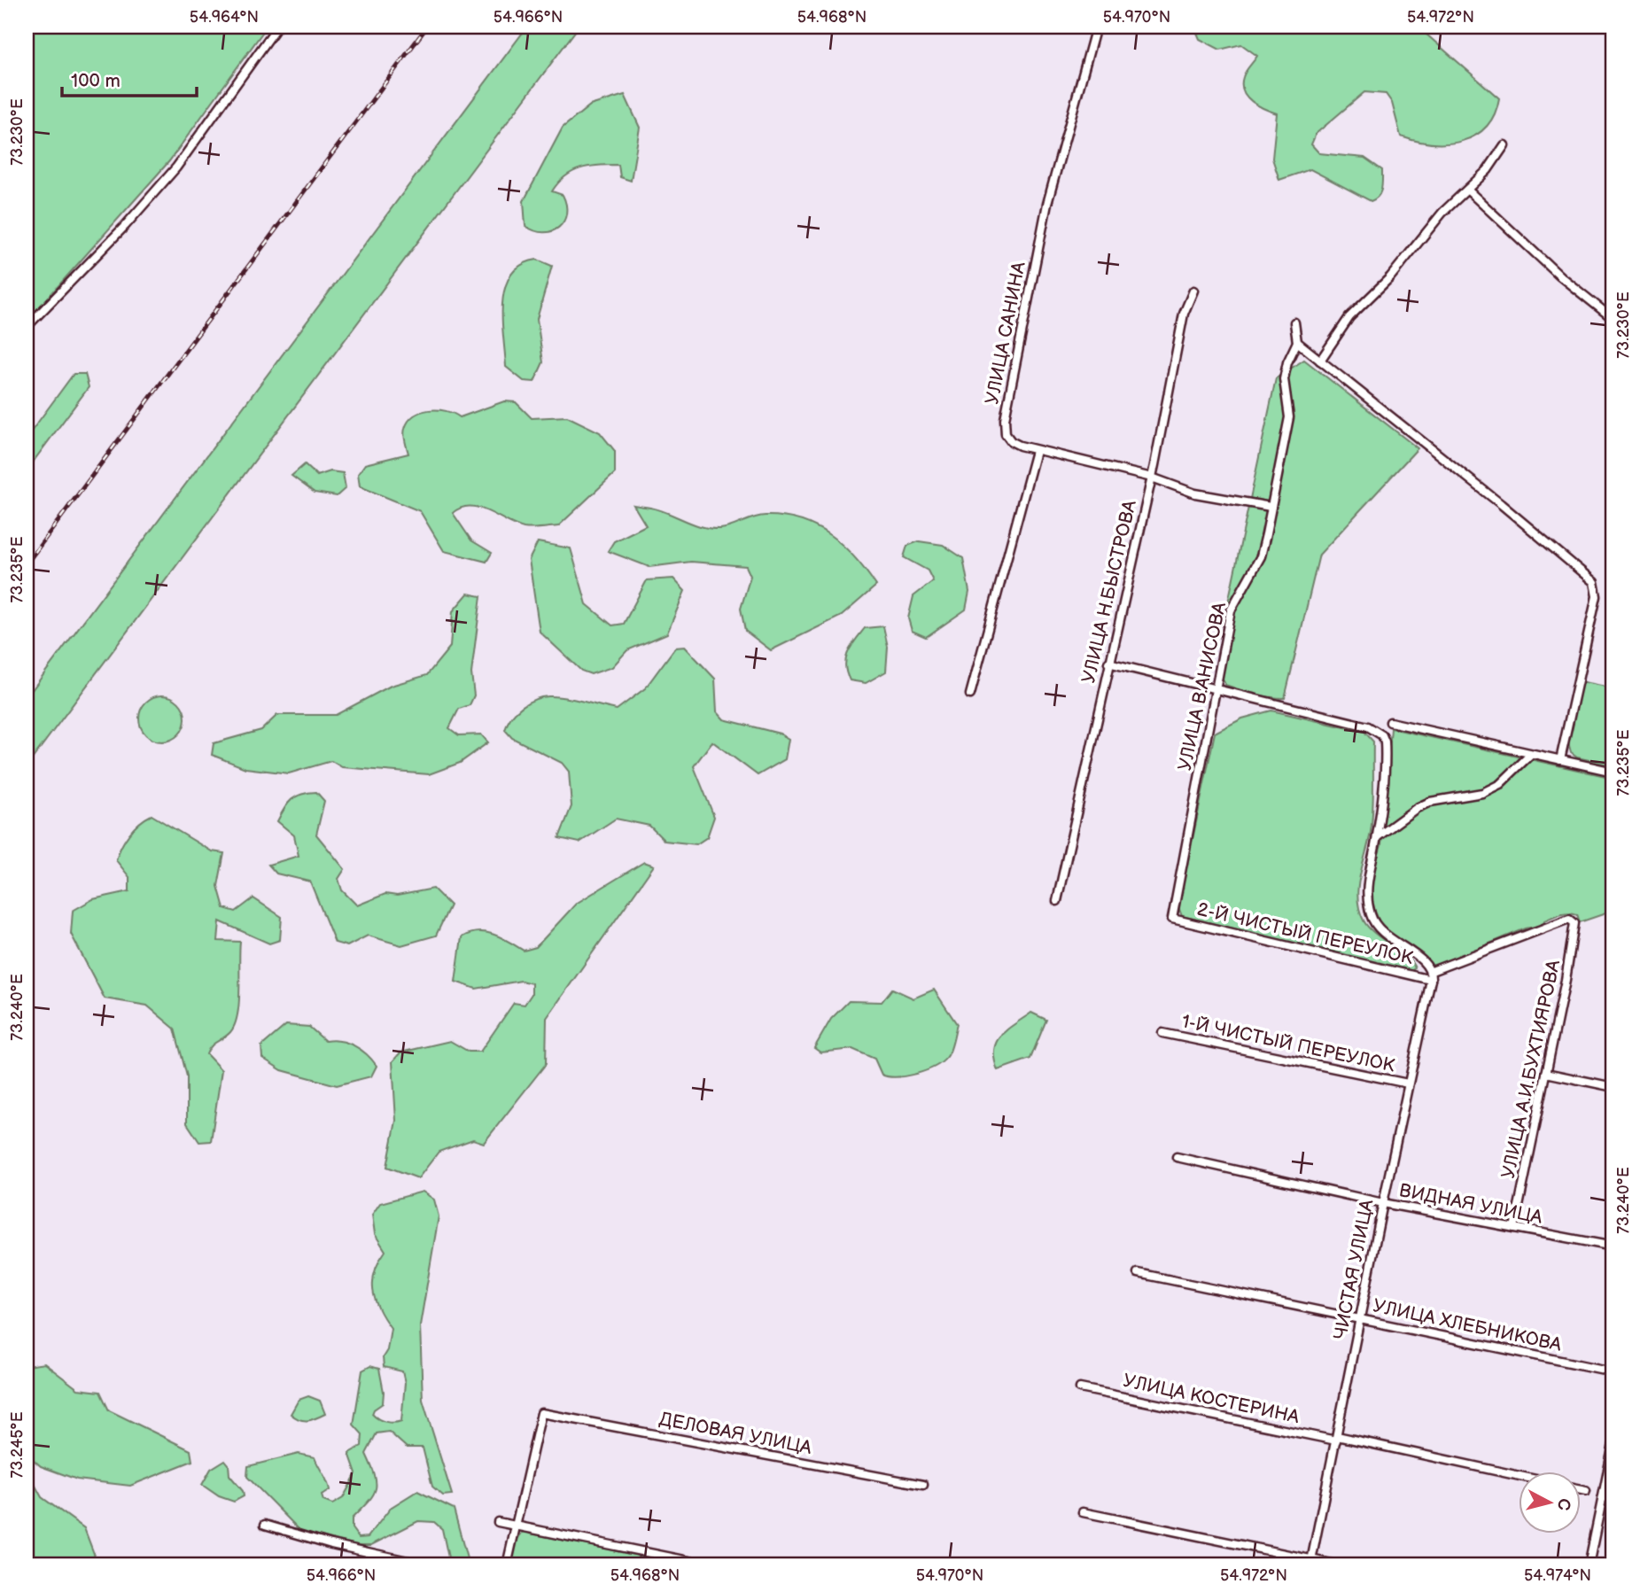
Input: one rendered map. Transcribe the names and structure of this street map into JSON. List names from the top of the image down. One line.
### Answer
{"streets":{"street":["УЛИЦА САНИНА","УЛИЦА Н.БЫСТРОВА","УЛИЦА В.АНИСОВА","2-Й ЧИСТЫЙ ПЕРЕУЛОК","1-Й ЧИСТЫЙ ПЕРЕУЛОК","УЛИЦА А.И.БУХТИЯРОВА","ВИДНАЯ УЛИЦА","ЧИСТАЯ УЛИЦА","УЛИЦА ХЛЕБНИКОВА","УЛИЦА КОСТЕРИНА","ДЕЛОВАЯ УЛИЦА"]},"crossings":[["УЛИЦА САНИНА","УЛИЦА Н.БЫСТРОВА"],["УЛИЦА САНИНА","УЛИЦА В.АНИСОВА"],["УЛИЦА В.АНИСОВА","2-Й ЧИСТЫЙ ПЕРЕУЛОК"],["2-Й ЧИСТЫЙ ПЕРЕУЛОК","ЧИСТАЯ УЛИЦА"],["1-Й ЧИСТЫЙ ПЕРЕУЛОК","ЧИСТАЯ УЛИЦА"],["УЛИЦА А.И.БУХТИЯРОВА","ВИДНАЯ УЛИЦА"],["УЛИЦА А.И.БУХТИЯРОВА","ЧИСТАЯ УЛИЦА"],["ВИДНАЯ УЛИЦА","ЧИСТАЯ УЛИЦА"],["ЧИСТАЯ УЛИЦА","УЛИЦА ХЛЕБНИКОВА"],["ЧИСТАЯ УЛИЦА","УЛИЦА КОСТЕРИНА"]],"scale_bar":"100 m","north":"right","coordinates":["54.964°N","54.966°N","54.968°N","54.970°N","54.972°N","73.230°E","73.235°E","73.240°E","73.245°E","54.974°N"]}
